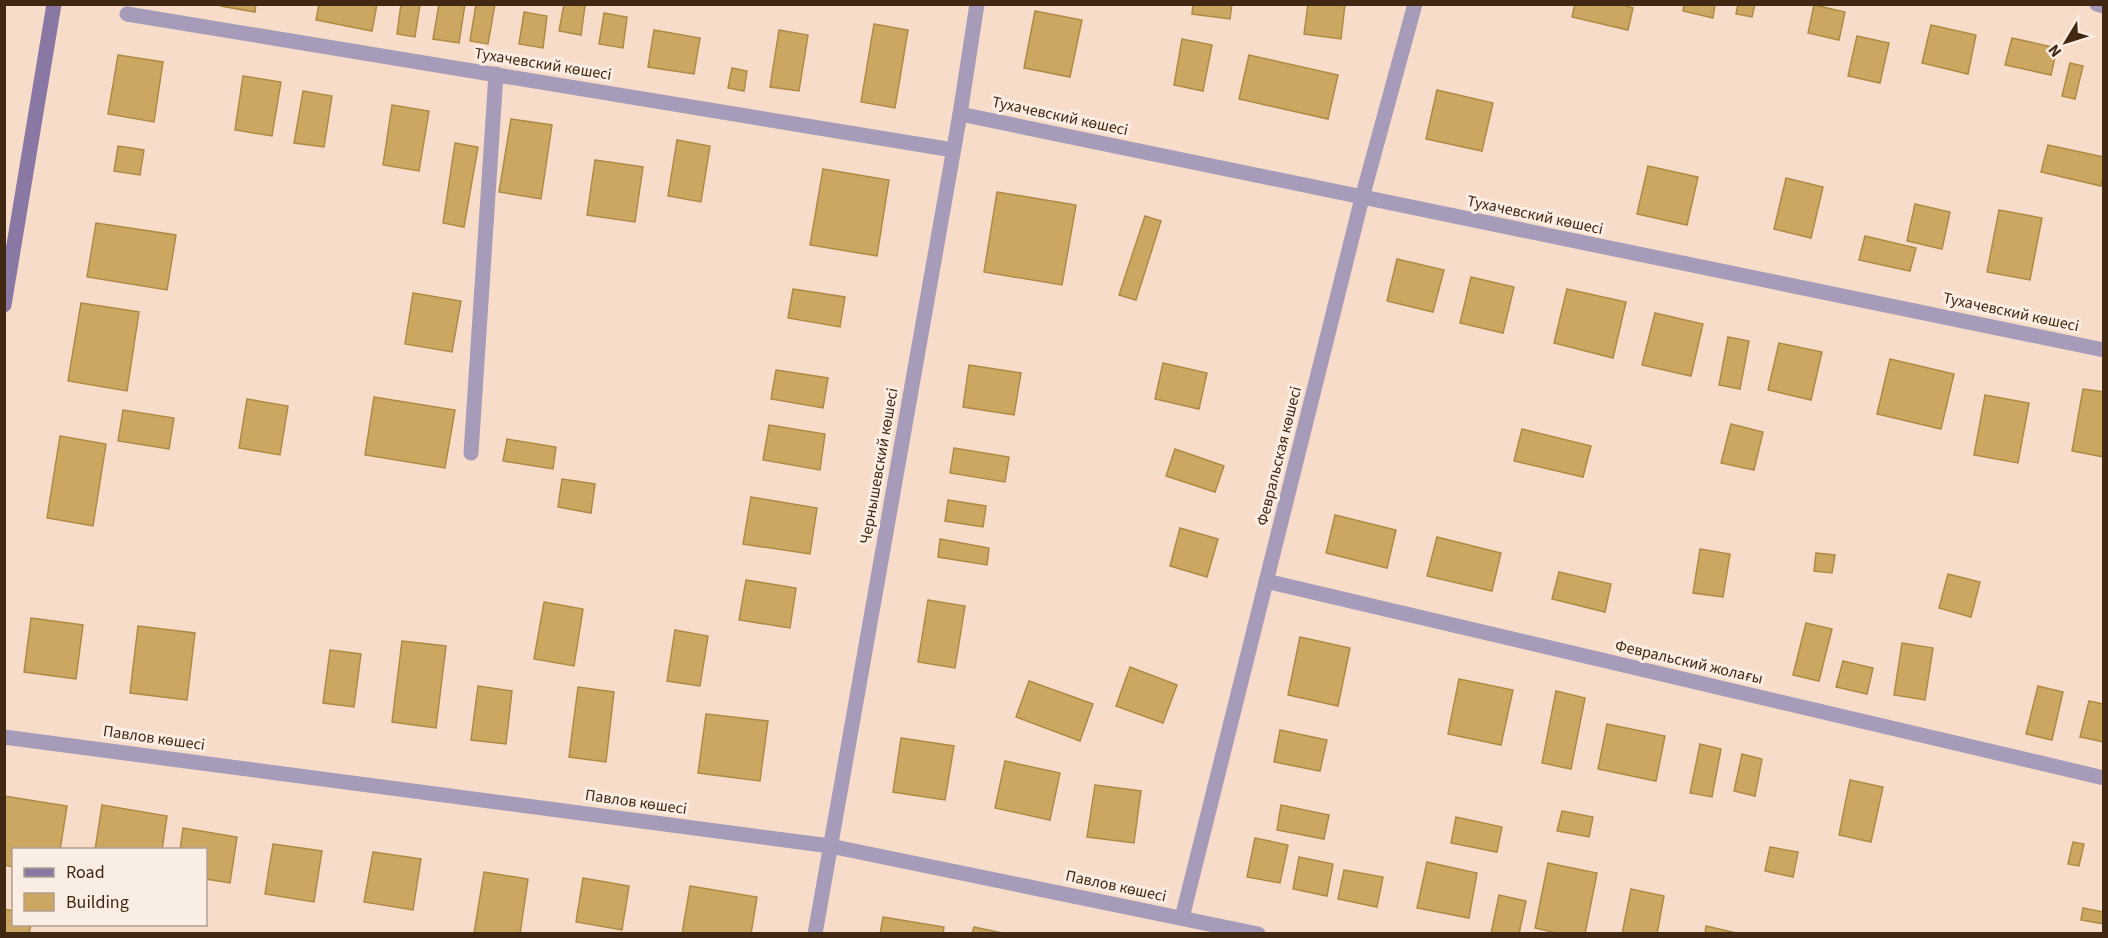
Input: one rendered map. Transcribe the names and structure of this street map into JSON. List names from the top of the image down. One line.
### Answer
{"streets":{"street":["Тухачевский көшесі","Февральская көшесі","Чернышевский көшесі","Февральский жолағы","Павлов көшесі"]},"crossings":[["Тухачевский көшесі","Февральская көшесі"],["Тухачевский көшесі","Чернышевский көшесі"],["Февральская көшесі","Февральский жолағы"],["Февральская көшесі","Павлов көшесі"],["Чернышевский көшесі","Павлов көшесі"]],"legend":["Road","Building"],"north":"bottom left"}
